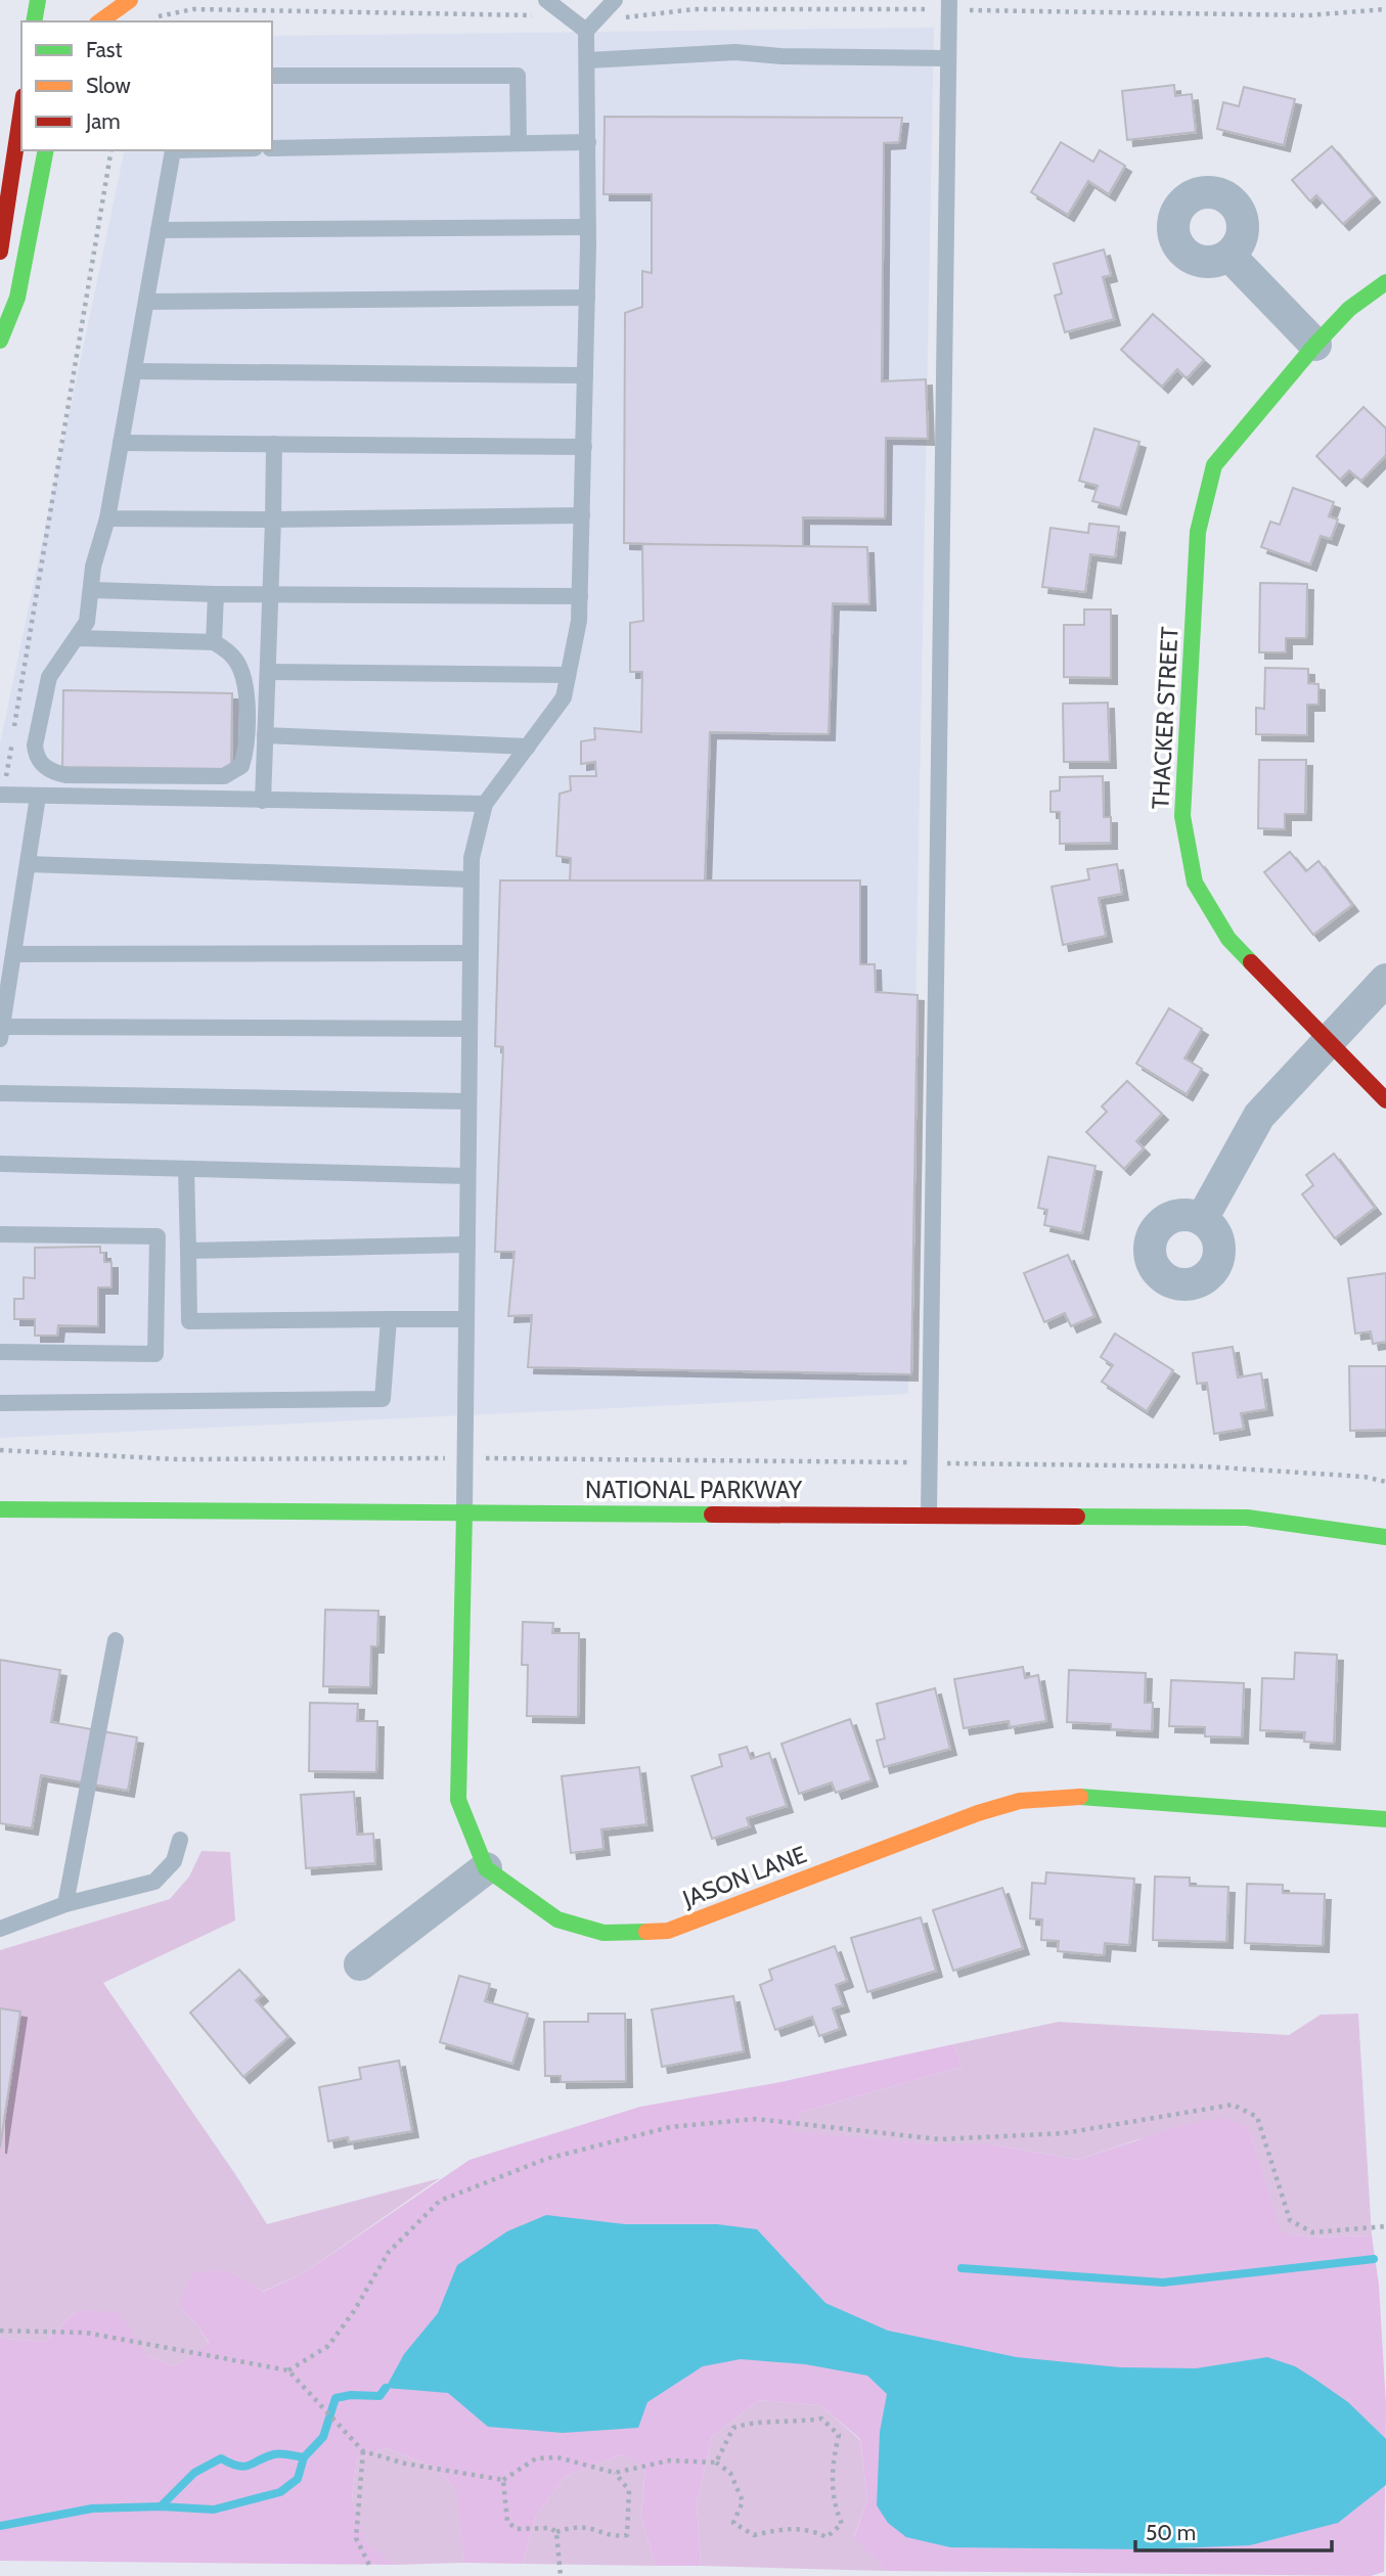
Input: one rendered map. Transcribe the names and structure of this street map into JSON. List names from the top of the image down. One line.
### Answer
{"streets":{"street":["THACKER STREET","NATIONAL PARKWAY","JASON LANE"]},"legend":["Fast","Slow","Jam"],"scale_bar":"50 m"}
